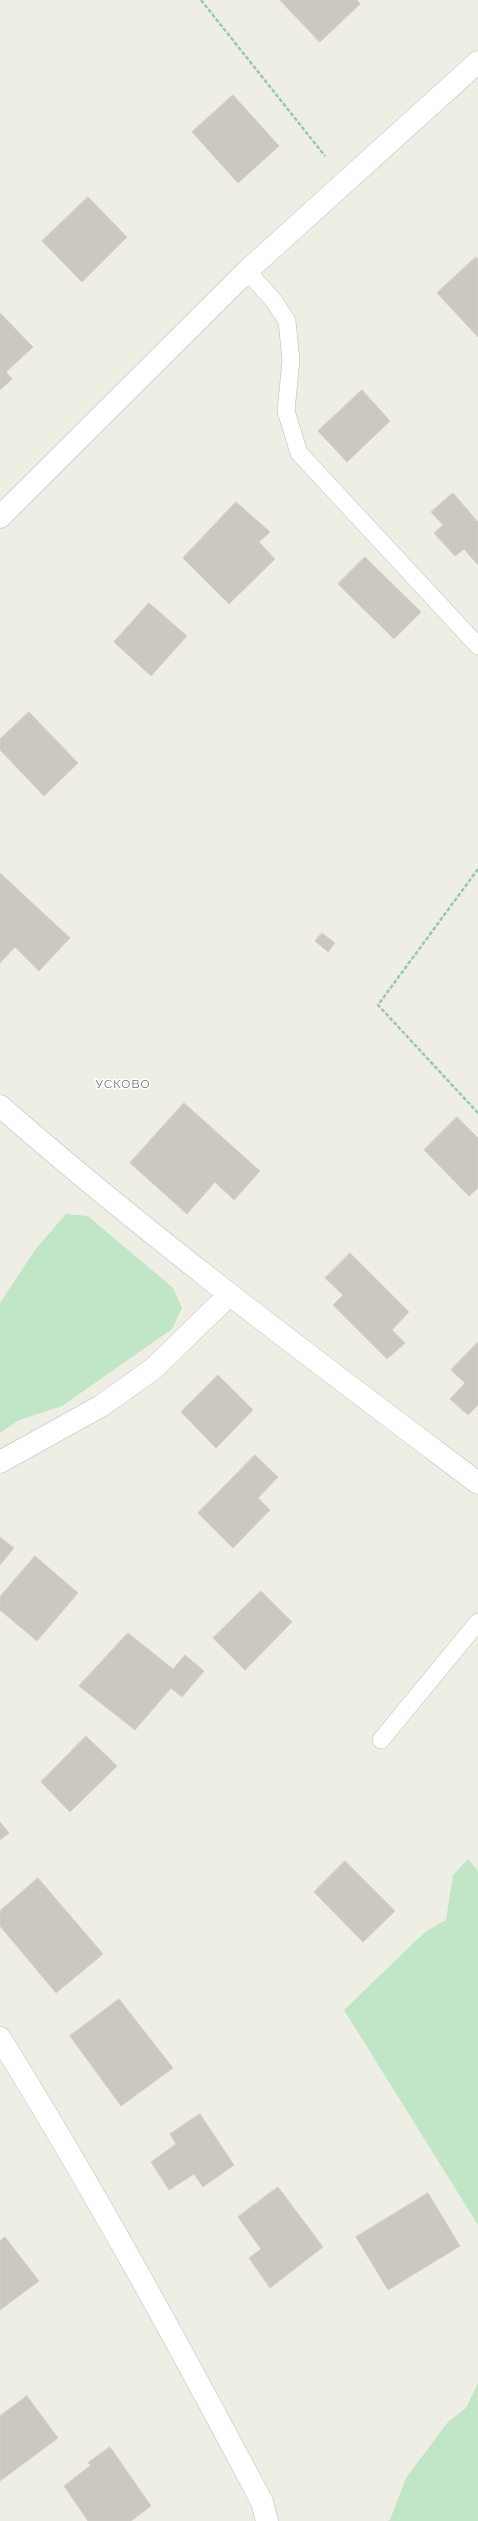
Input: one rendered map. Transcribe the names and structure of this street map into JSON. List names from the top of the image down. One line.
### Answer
{"districts":["УСКОВО"]}
